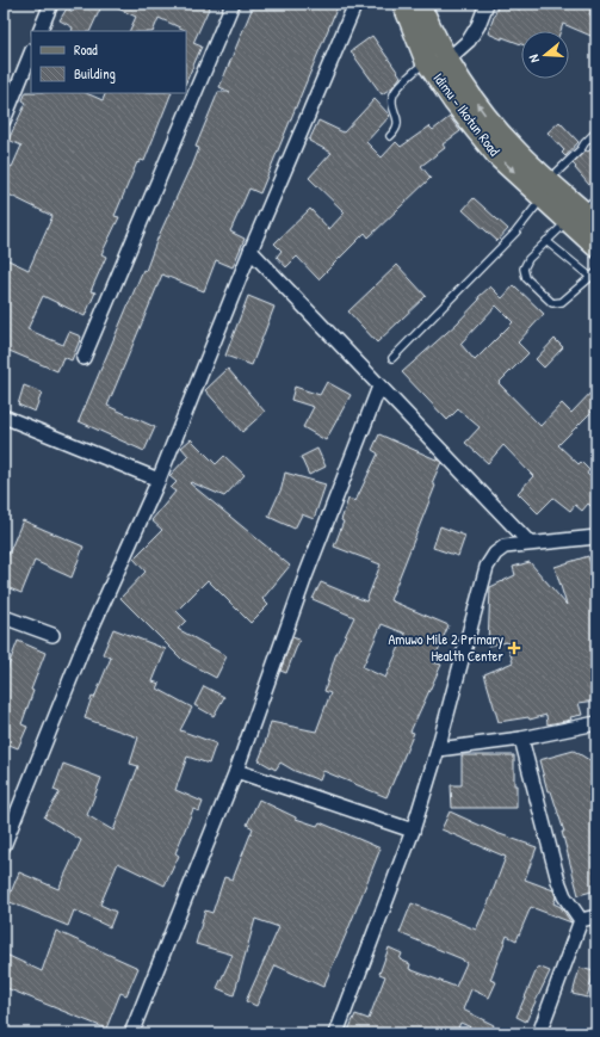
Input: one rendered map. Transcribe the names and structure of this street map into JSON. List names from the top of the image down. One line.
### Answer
{"streets":{"main road":["Idimu - Ikotun Road"]},"places":{"health":["Amuwo Mile 2 Primary Health Center"]},"legend":["Road","Building"],"north":"left"}
